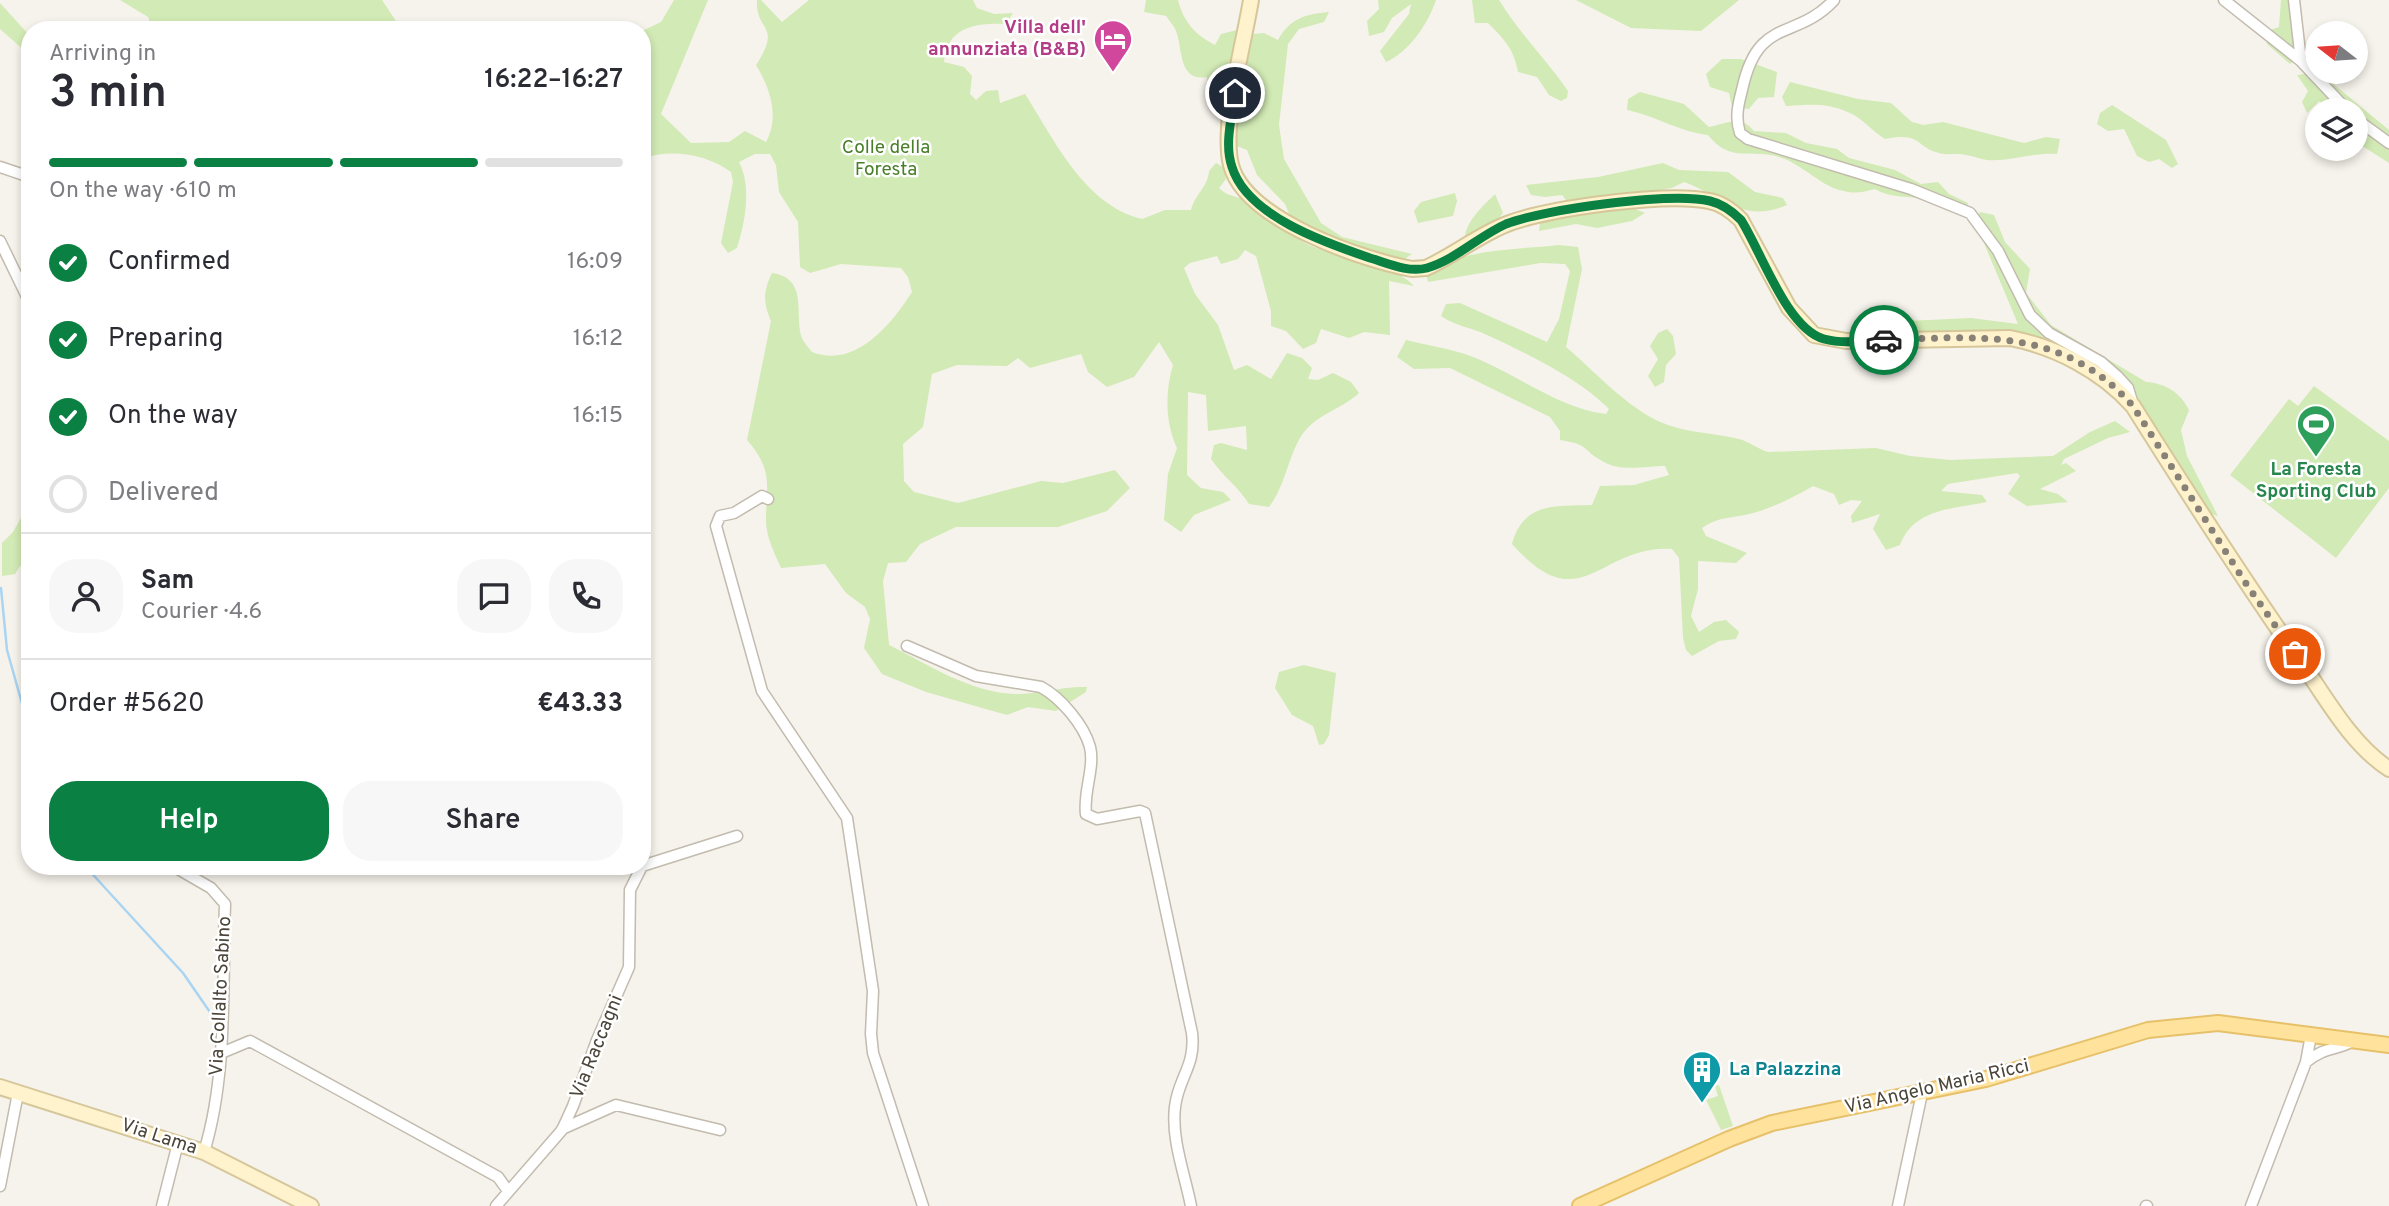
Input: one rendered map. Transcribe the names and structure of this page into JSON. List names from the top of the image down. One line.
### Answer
{"streets":{"main road":["Via Angelo Maria Ricci","Via Lama"],"street":["Via Collalto Sabino","Via Raccagni"]},"crossings":[["Via Collalto Sabino","Via Lama"]],"parks":["Colle della Foresta"],"places":{"hotel":["Villa dell' annunziata (B&B)"],"sports":["La Foresta Sporting Club"],"building":["La Palazzina"]},"north":"left","page":{"heading":["3 min","Arriving in","16:22–16:27"],"panel":["Sam","Courier · 4.6","Order #5620","€43.33"],"bar":"On the way · 610 m","list":[["Confirmed","16:09"],["Preparing","16:12"],["On the way","16:15"],"Delivered"],"buttons":["Help","Share"]}}
